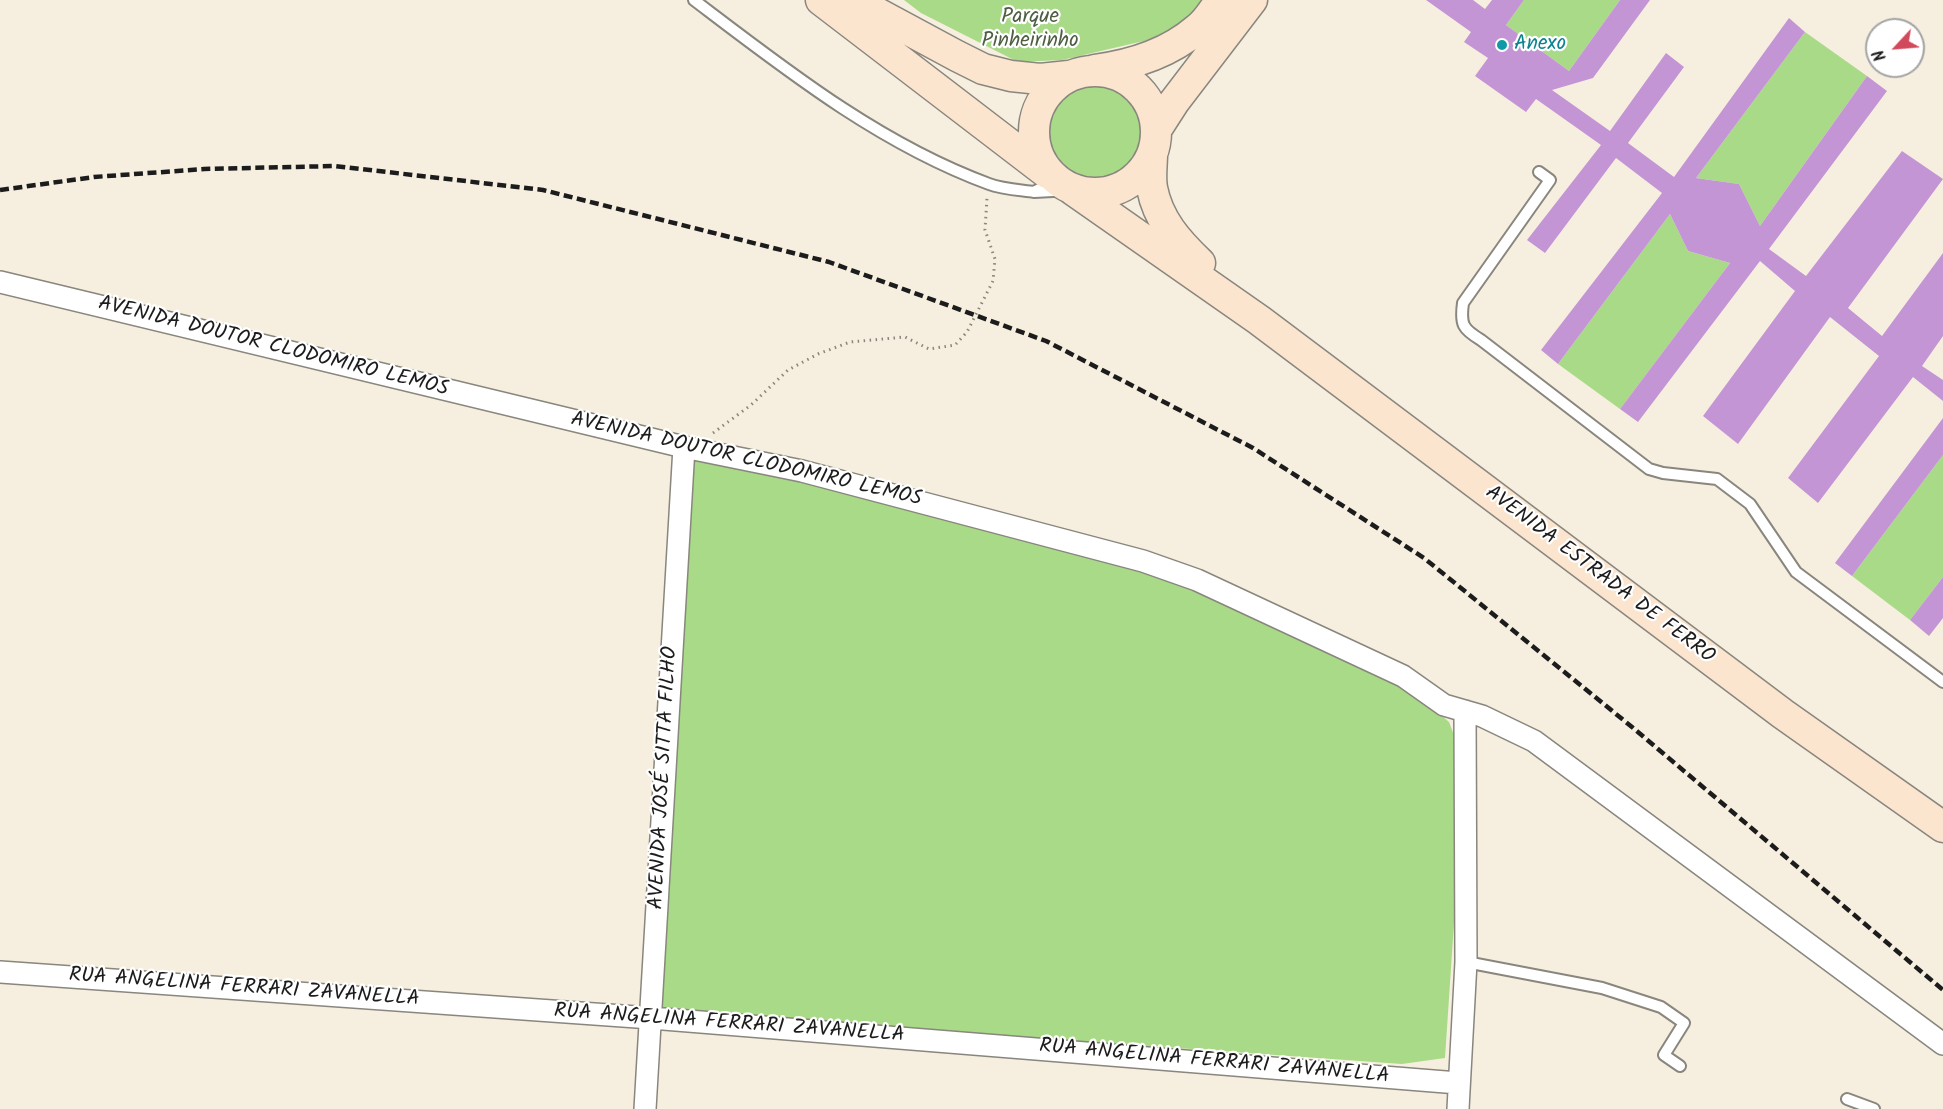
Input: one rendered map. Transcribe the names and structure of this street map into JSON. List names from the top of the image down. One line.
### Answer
{"streets":{"street":["AVENIDA DOUTOR CLODOMIRO LEMOS","AVENIDA ESTRADA DE FERRO","AVENIDA JOSÉ SITTA FILHO","RUA ANGELINA FERRARI ZAVANELLA"]},"crossings":[["AVENIDA DOUTOR CLODOMIRO LEMOS","AVENIDA JOSÉ SITTA FILHO"],["AVENIDA JOSÉ SITTA FILHO","RUA ANGELINA FERRARI ZAVANELLA"]],"parks":["Parque Pinheirinho"],"places":["Anexo"],"north":"bottom left"}
